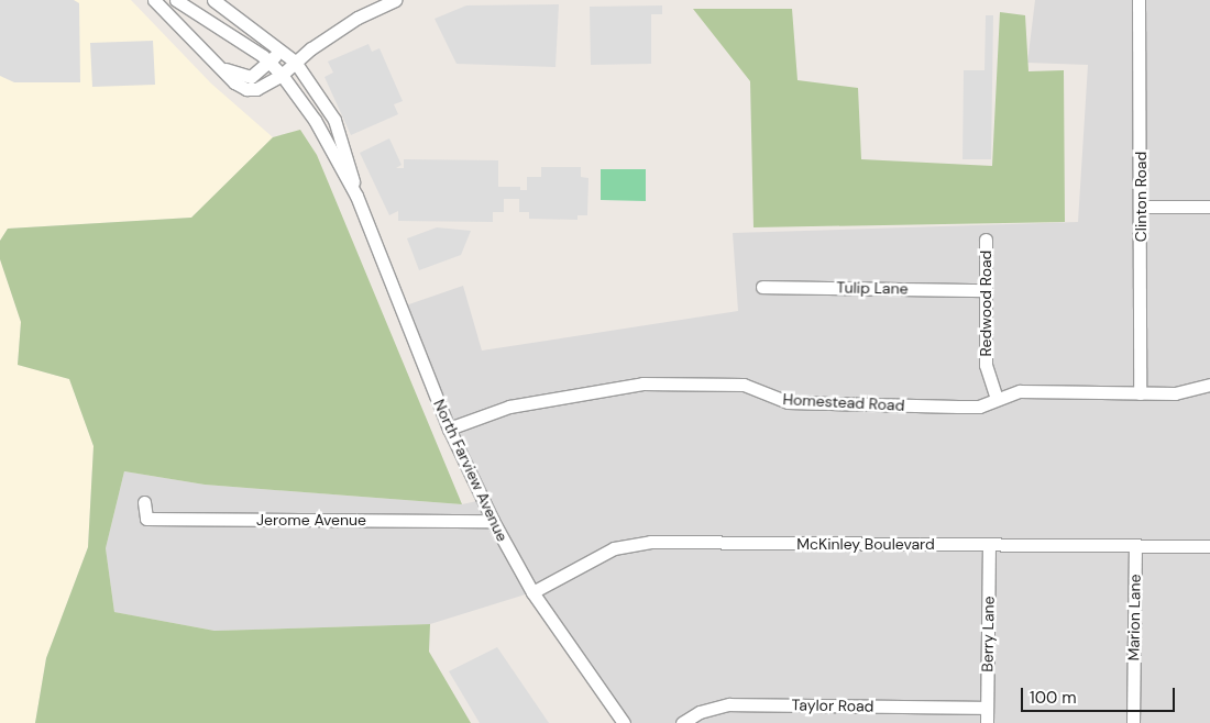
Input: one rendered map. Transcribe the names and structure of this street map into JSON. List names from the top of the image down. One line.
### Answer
{"streets":{"street":["Clinton Road","Tulip Lane","Redwood Road","Homestead Road","North Farview Avenue","Jerome Avenue","McKinley Boulevard","Marion Lane","Berry Lane","Taylor Road"]},"crossings":[["Clinton Road","Homestead Road"],["Tulip Lane","Redwood Road"],["Redwood Road","Homestead Road"],["Homestead Road","North Farview Avenue"],["North Farview Avenue","Jerome Avenue"],["North Farview Avenue","McKinley Boulevard"],["McKinley Boulevard","Marion Lane"],["McKinley Boulevard","Berry Lane"],["Berry Lane","Taylor Road"]],"scale_bar":"100 m"}
